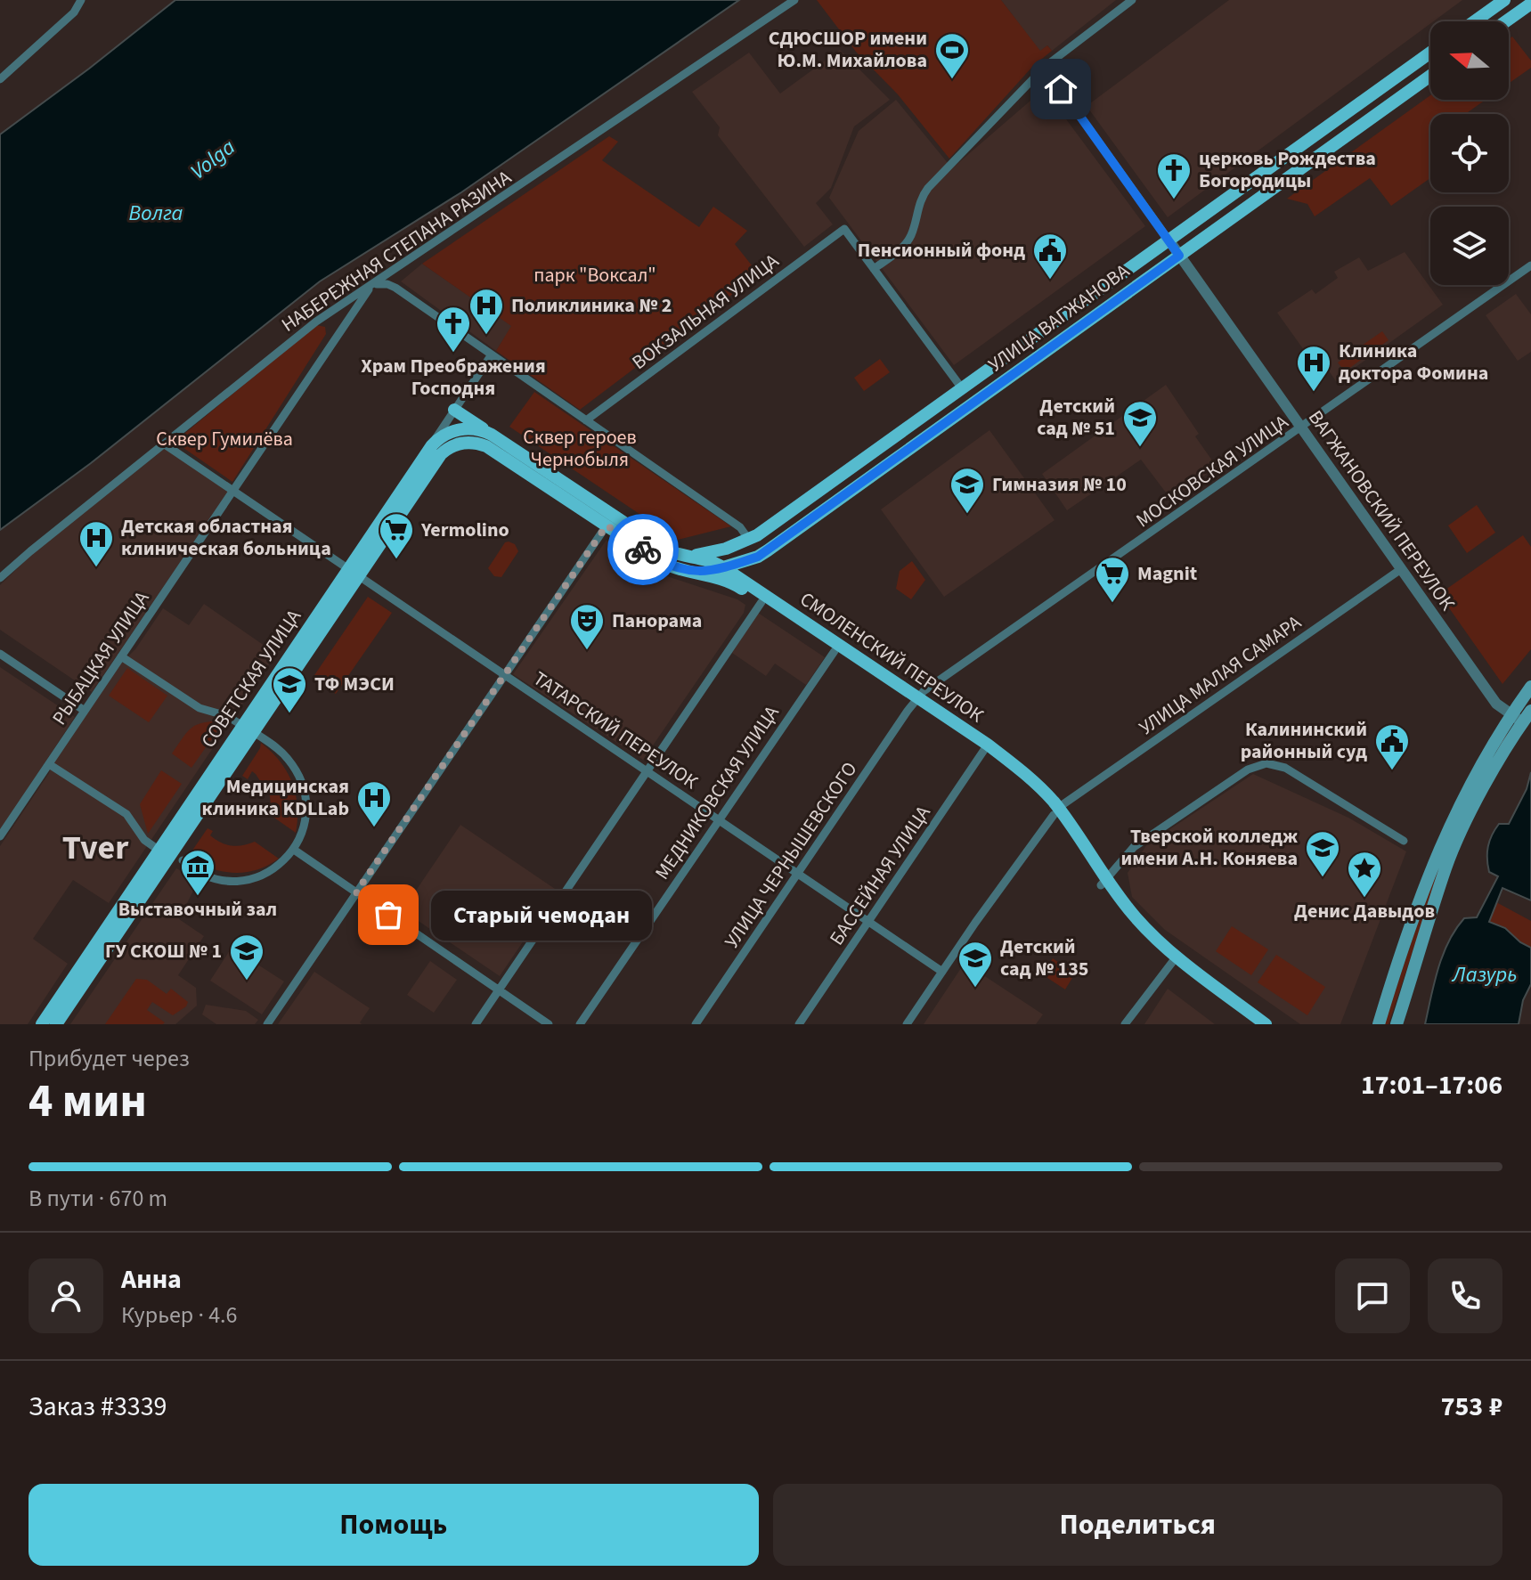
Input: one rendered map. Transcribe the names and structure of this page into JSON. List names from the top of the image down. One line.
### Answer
{"streets":{"main road":["УЛИЦА ВАГЖАНОВА","СМОЛЕНСКИЙ ПЕРЕУЛОК","СОВЕТСКАЯ УЛИЦА"],"street":["НАБЕРЕЖНАЯ СТЕПАНА РАЗИНА","ВОКЗАЛЬНАЯ УЛИЦА","МОСКОВСКАЯ УЛИЦА","ВАГЖАНОВСКИЙ ПЕРЕУЛОК","РЫБАЦКАЯ УЛИЦА","УЛИЦА МАЛАЯ САМАРА","ТАТАРСКИЙ ПЕРЕУЛОК","МЕДНИКОВСКАЯ УЛИЦА","УЛИЦА ЧЕРНЫШЕВСКОГО","БАССЕЙНАЯ УЛИЦА"]},"crossings":[["НАБЕРЕЖНАЯ СТЕПАНА РАЗИНА","РЫБАЦКАЯ УЛИЦА"],["НАБЕРЕЖНАЯ СТЕПАНА РАЗИНА","ТАТАРСКИЙ ПЕРЕУЛОК"],["УЛИЦА ВАГЖАНОВА","ВАГЖАНОВСКИЙ ПЕРЕУЛОК"],["УЛИЦА ВАГЖАНОВА","СМОЛЕНСКИЙ ПЕРЕУЛОК"],["МОСКОВСКАЯ УЛИЦА","ВАГЖАНОВСКИЙ ПЕРЕУЛОК"],["МОСКОВСКАЯ УЛИЦА","СМОЛЕНСКИЙ ПЕРЕУЛОК"],["МОСКОВСКАЯ УЛИЦА","УЛИЦА ЧЕРНЫШЕВСКОГО"],["ВАГЖАНОВСКИЙ ПЕРЕУЛОК","УЛИЦА МАЛАЯ САМАРА"],["СМОЛЕНСКИЙ ПЕРЕУЛОК","УЛИЦА МАЛАЯ САМАРА"],["СМОЛЕНСКИЙ ПЕРЕУЛОК","СОВЕТСКАЯ УЛИЦА"],["СМОЛЕНСКИЙ ПЕРЕУЛОК","МЕДНИКОВСКАЯ УЛИЦА"],["СМОЛЕНСКИЙ ПЕРЕУЛОК","УЛИЦА ЧЕРНЫШЕВСКОГО"],["СМОЛЕНСКИЙ ПЕРЕУЛОК","БАССЕЙНАЯ УЛИЦА"],["РЫБАЦКАЯ УЛИЦА","ТАТАРСКИЙ ПЕРЕУЛОК"],["УЛИЦА МАЛАЯ САМАРА","ТАТАРСКИЙ ПЕРЕУЛОК"],["СОВЕТСКАЯ УЛИЦА","ТАТАРСКИЙ ПЕРЕУЛОК"],["ТАТАРСКИЙ ПЕРЕУЛОК","МЕДНИКОВСКАЯ УЛИЦА"],["ТАТАРСКИЙ ПЕРЕУЛОК","УЛИЦА ЧЕРНЫШЕВСКОГО"],["ТАТАРСКИЙ ПЕРЕУЛОК","БАССЕЙНАЯ УЛИЦА"]],"districts":["Tver"],"water":["Volga","Волга","Лазурь"],"parks":["парк \"Воксал\"","Сквер героев Чернобыля","Сквер Гумилёва"],"places":{"sports":["СДЮСШОР имени Ю.М. Михайлова"],"church":["церковь Рождества Богородицы","Храм Преображения Господня"],"public building":["Пенсионный фонд","Калининский районный суд"],"hospital":["Поликлиника № 2","Клиника доктора Фомина","Детская областная клиническая больница","Медицинская клиника KDLLab"],"school or university":["Детский сад № 51","Гимназия № 10","ТФ МЭСИ","Тверской колледж имени А.Н. Коняева","ГУ СКОШ № 1","Детский сад № 135"],"supermarket":["Yermolino","Magnit"],"theatre":["Панорама"],"museum":["Выставочный зал"],"place":["Денис Давыдов"],"other":["Старый чемодан"]},"north":"left","page":{"bubble":"Старый чемодан","heading":["4 мин","Прибудет через","17:01–17:06"],"panel":["Анна","Курьер · 4.6","Заказ #3339","753 ₽"],"bar":"В пути · 670 m","buttons":["Помощь","Поделиться"]}}
